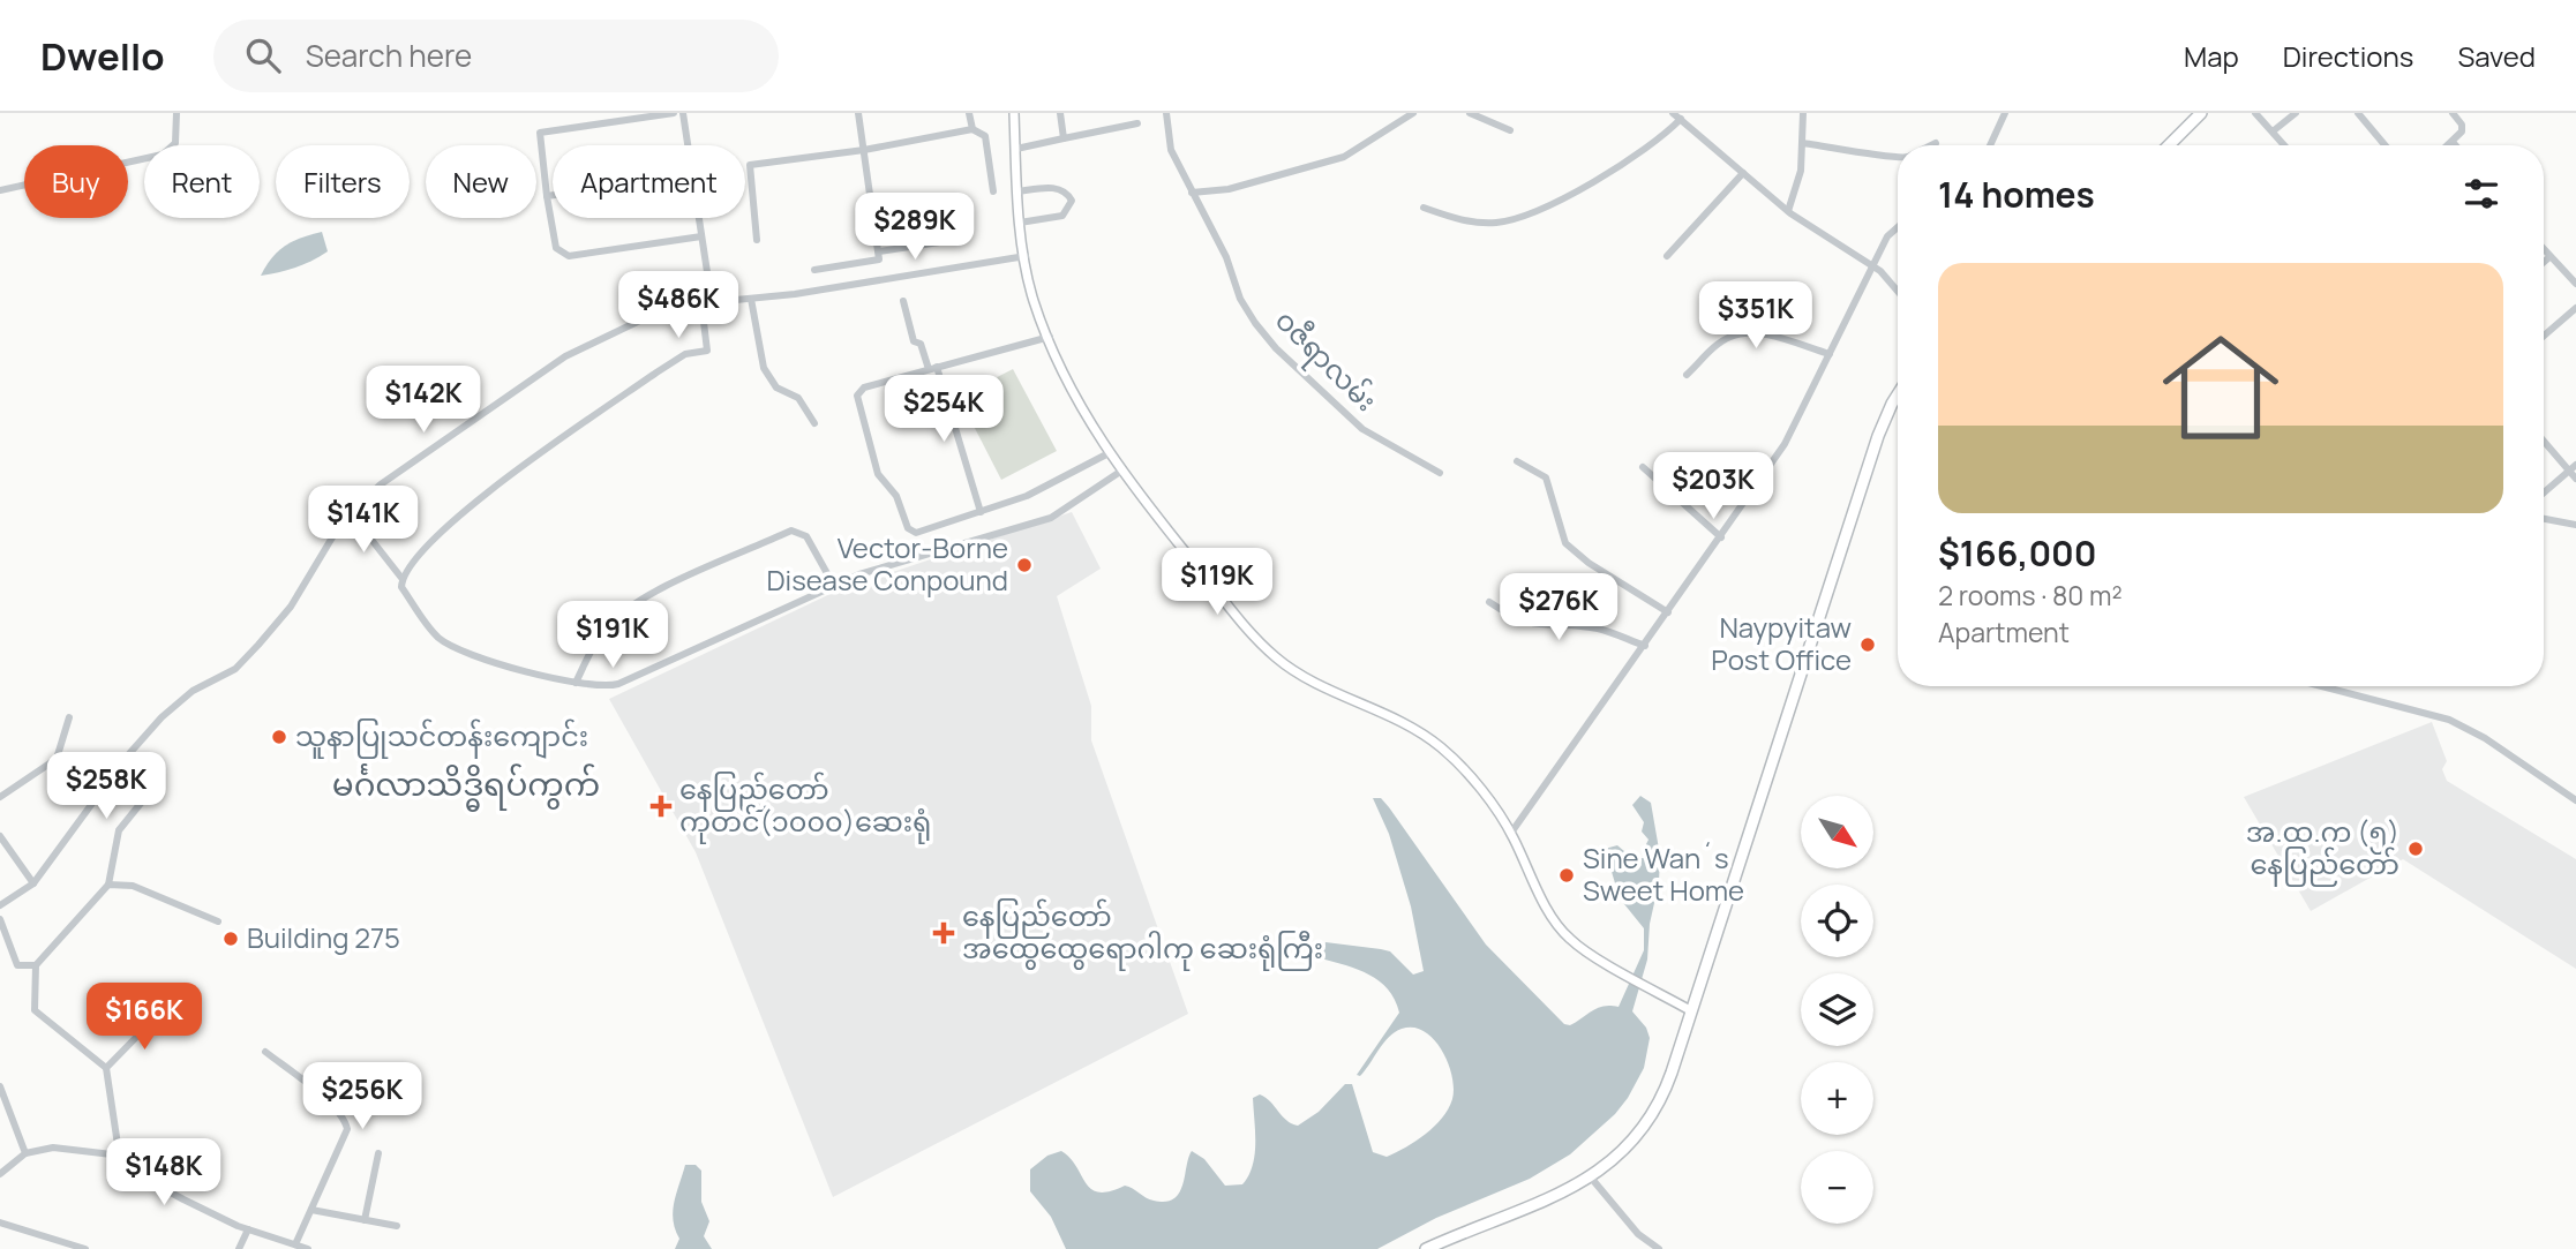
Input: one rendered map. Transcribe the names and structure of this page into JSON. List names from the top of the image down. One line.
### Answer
{"streets":{"street":["ဝဇီရာလမ်း"]},"districts":["မင်္ဂလာသိဒ္ဓိရပ်ကွက်"],"places":{"other":["Vector-Borne Disease Conpound","Naypyitaw Post Office","သူနာပြုသင်တန်းကျောင်း","အ.ထ.က (၅) နေပြည်တော်","Sine Wan´s Sweet Home","Building 275"],"health":["နေပြည်တော် ကုတင်(၁၀၀၀)ဆေးရုံ","နေပြည်တော် အထွေထွေရောဂါကု ဆေးရုံကြီး"]},"north":"bottom right","page":{"header":"Dwello","search":"Search here","nav":["Map","Directions","Saved"],"chip":["Buy","Rent","Filters","New","Apartment"],"heading":"14 homes","price":["$289K","$486K","$351K","$142K","$254K","$203K","$141K","$119K","$276K","$191K","$258K","$166K","$256K","$148K"],"list":[{"name":"$166,000","note":"2 rooms · 80 m² · Apartment"}],"map_buttons":["+","−"]}}
